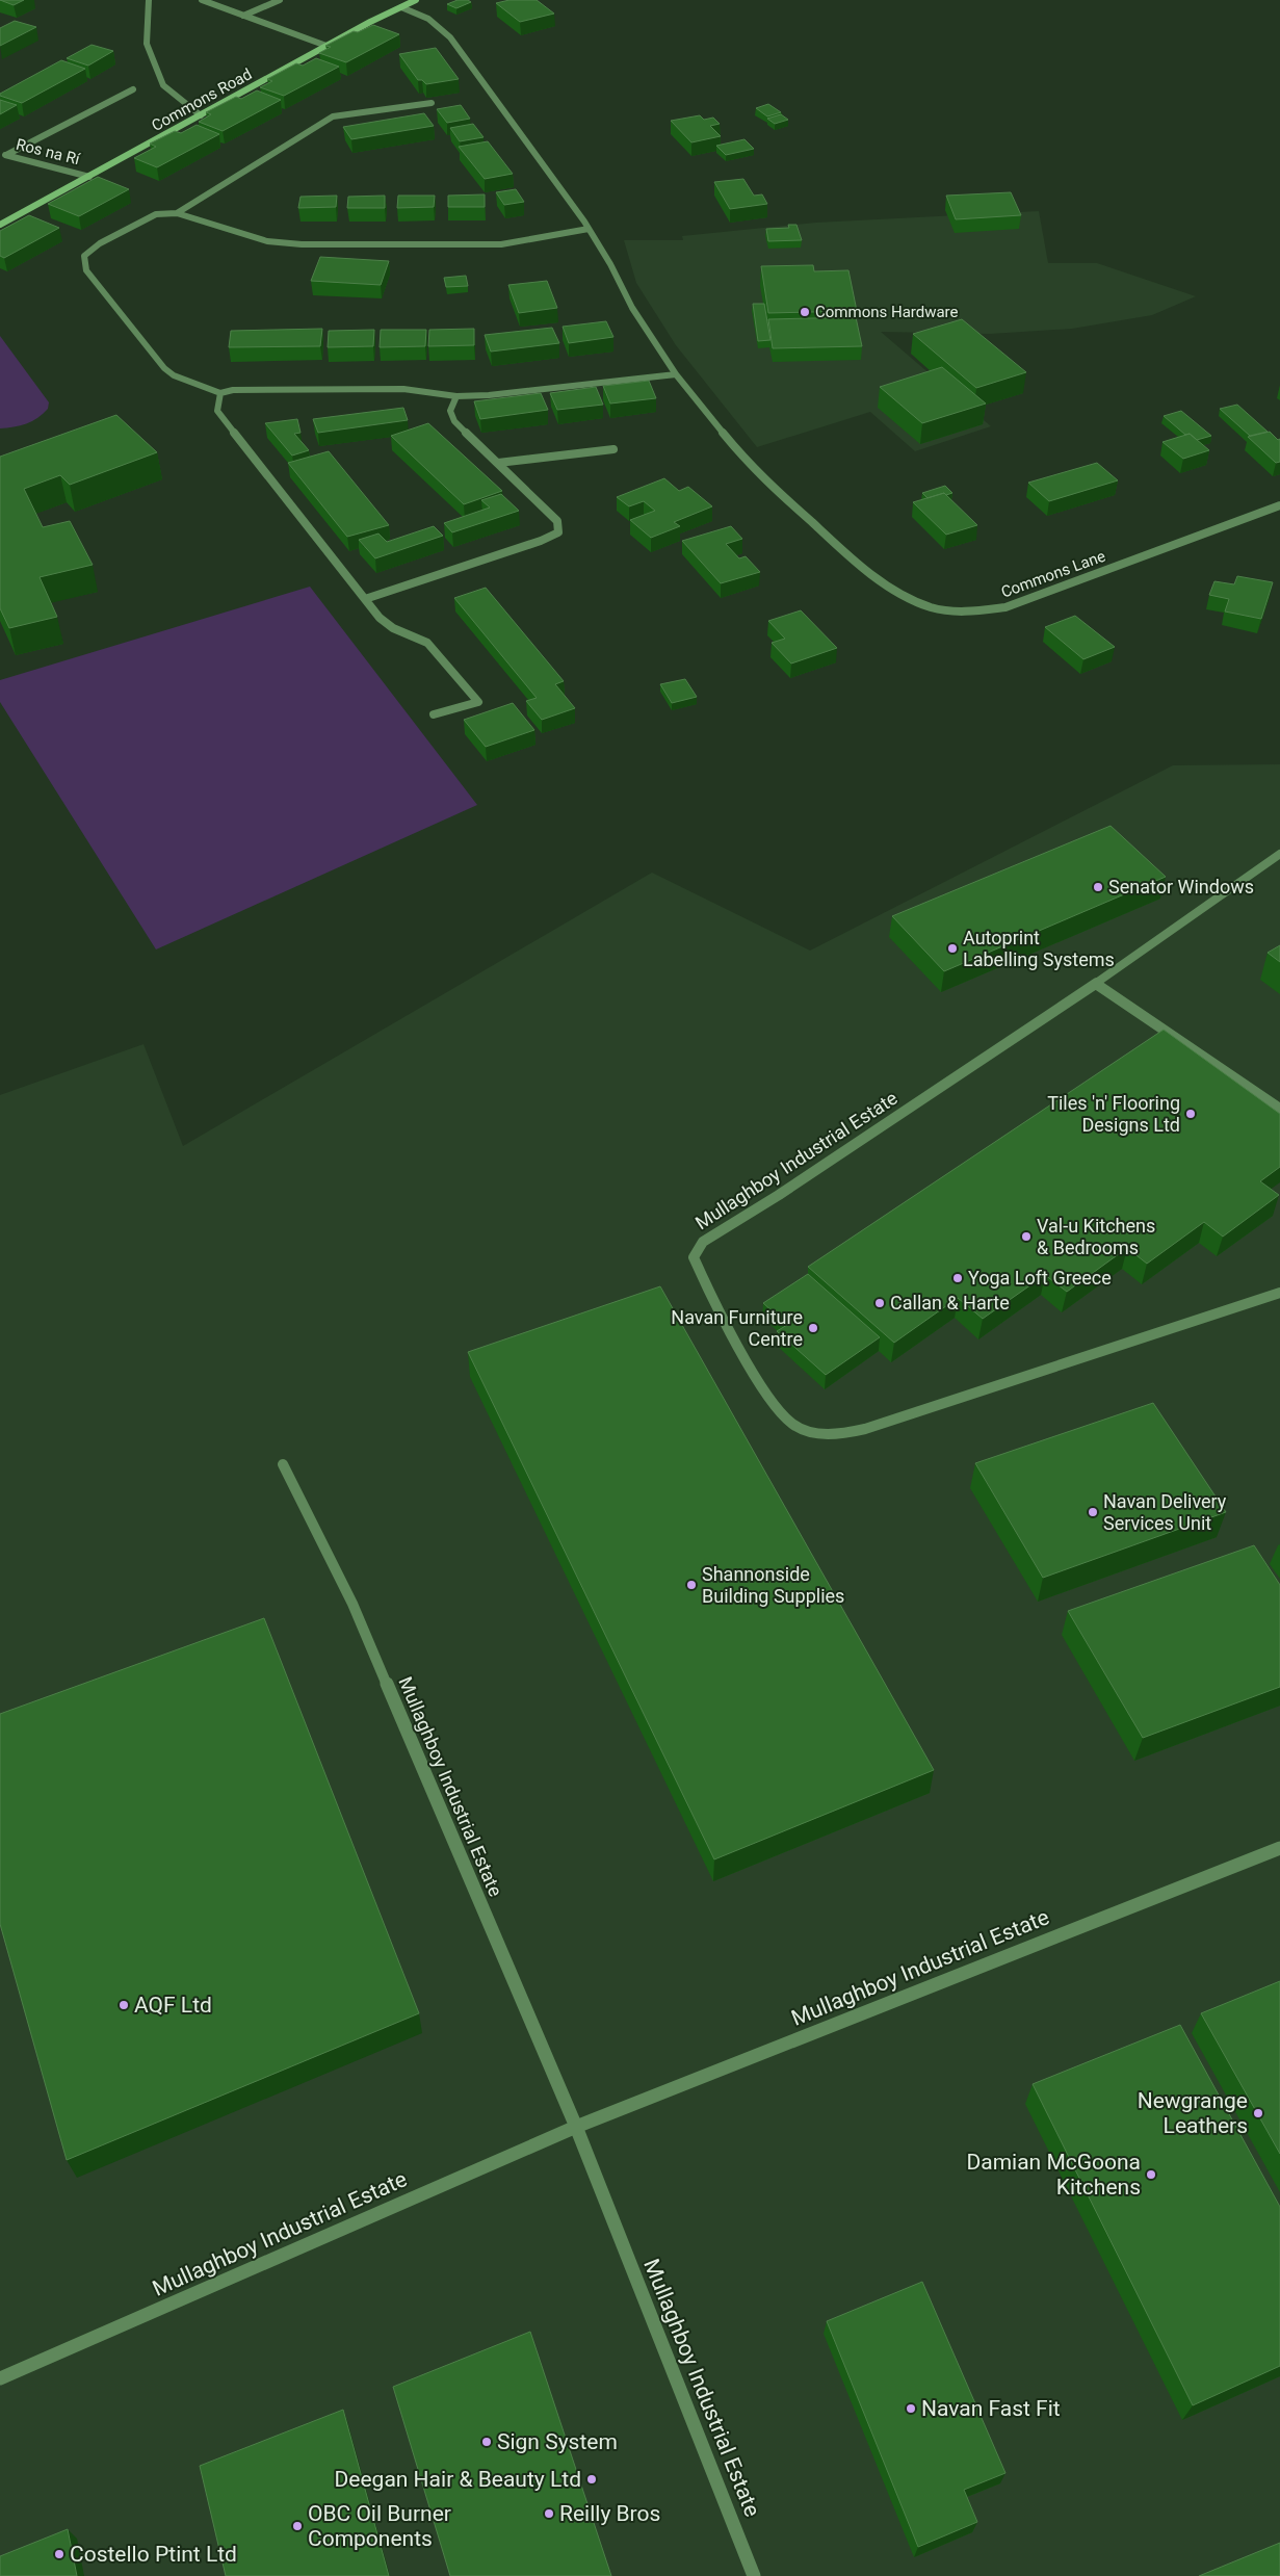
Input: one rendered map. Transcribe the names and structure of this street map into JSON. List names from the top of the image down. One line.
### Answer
{"streets":{"street":["Commons Road","Ros na Rí","Commons Lane","Mullaghboy Industrial Estate"]},"crossings":[["Commons Road","Ros na Rí"],["Commons Road","Commons Lane"]],"places":["Commons Hardware","Senator Windows","Autoprint Labelling Systems","Tiles 'n' Flooring Designs Ltd","Val-u Kitchens & Bedrooms","Yoga Loft Greece","Callan & Harte","Navan Furniture Centre","Navan Delivery Services Unit","Shannonside Building Supplies","AQF Ltd","Newgrange Leathers","Damian McGoona Kitchens","Navan Fast Fit","Sign System","Deegan Hair & Beauty Ltd","Reilly Bros","OBC Oil Burner Components","Costello Ptint Ltd"]}
